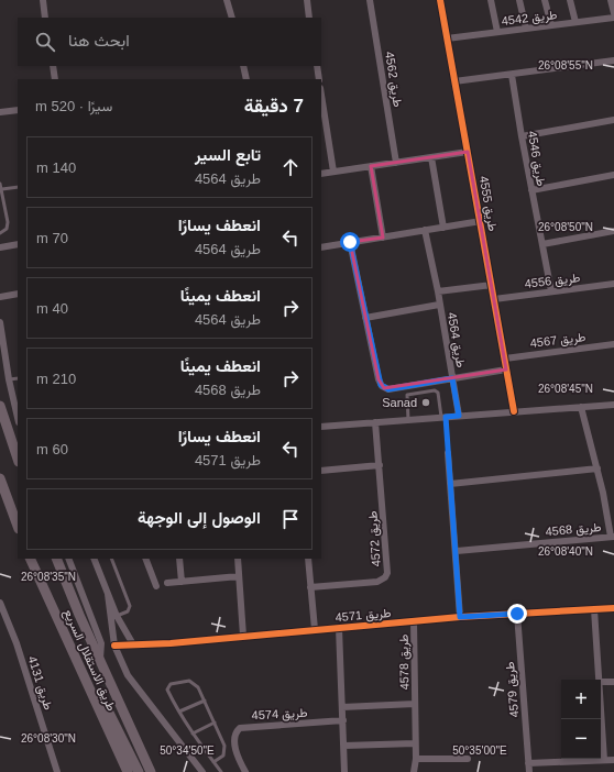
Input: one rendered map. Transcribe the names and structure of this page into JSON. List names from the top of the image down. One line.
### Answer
{"streets":{"main road":["طريق الاستقلال السريع"],"street":["طريق 4542","طريق 4562","طريق 4546","طريق 4555","طريق 4556","طريق 4564","طريق 4567","طريق 4568","طريق 4572","طريق 4571","طريق 4578","طريق 4131","طريق 4579","طريق 4574"]},"crossings":[["طريق 4542","طريق 4555"],["طريق 4546","طريق 4556"],["طريق 4555","طريق 4556"],["طريق 4555","طريق 4564"],["طريق 4555","طريق 4567"],["طريق 4571","طريق 4578"],["طريق 4571","طريق 4579"]],"places":["Sanad"],"page":{"search":"ابحث هنا","heading":["7 دقيقة","سيرًا · 520 m"],"list":[["تابع السير","طريق 4564","140 m"],["انعطف يسارًا","طريق 4564","70 m"],["انعطف يمينًا","طريق 4564","40 m"],["انعطف يمينًا","طريق 4568","210 m"],["انعطف يسارًا","طريق 4571","60 m"],"الوصول إلى الوجهة"],"map_buttons":["+","−"]},"coordinates":["26°08'55\"N","26°08'50\"N","26°08'45\"N","26°08'40\"N","26°08'35\"N","26°08'30\"N","50°34'50\"E","50°35'00\"E"]}
